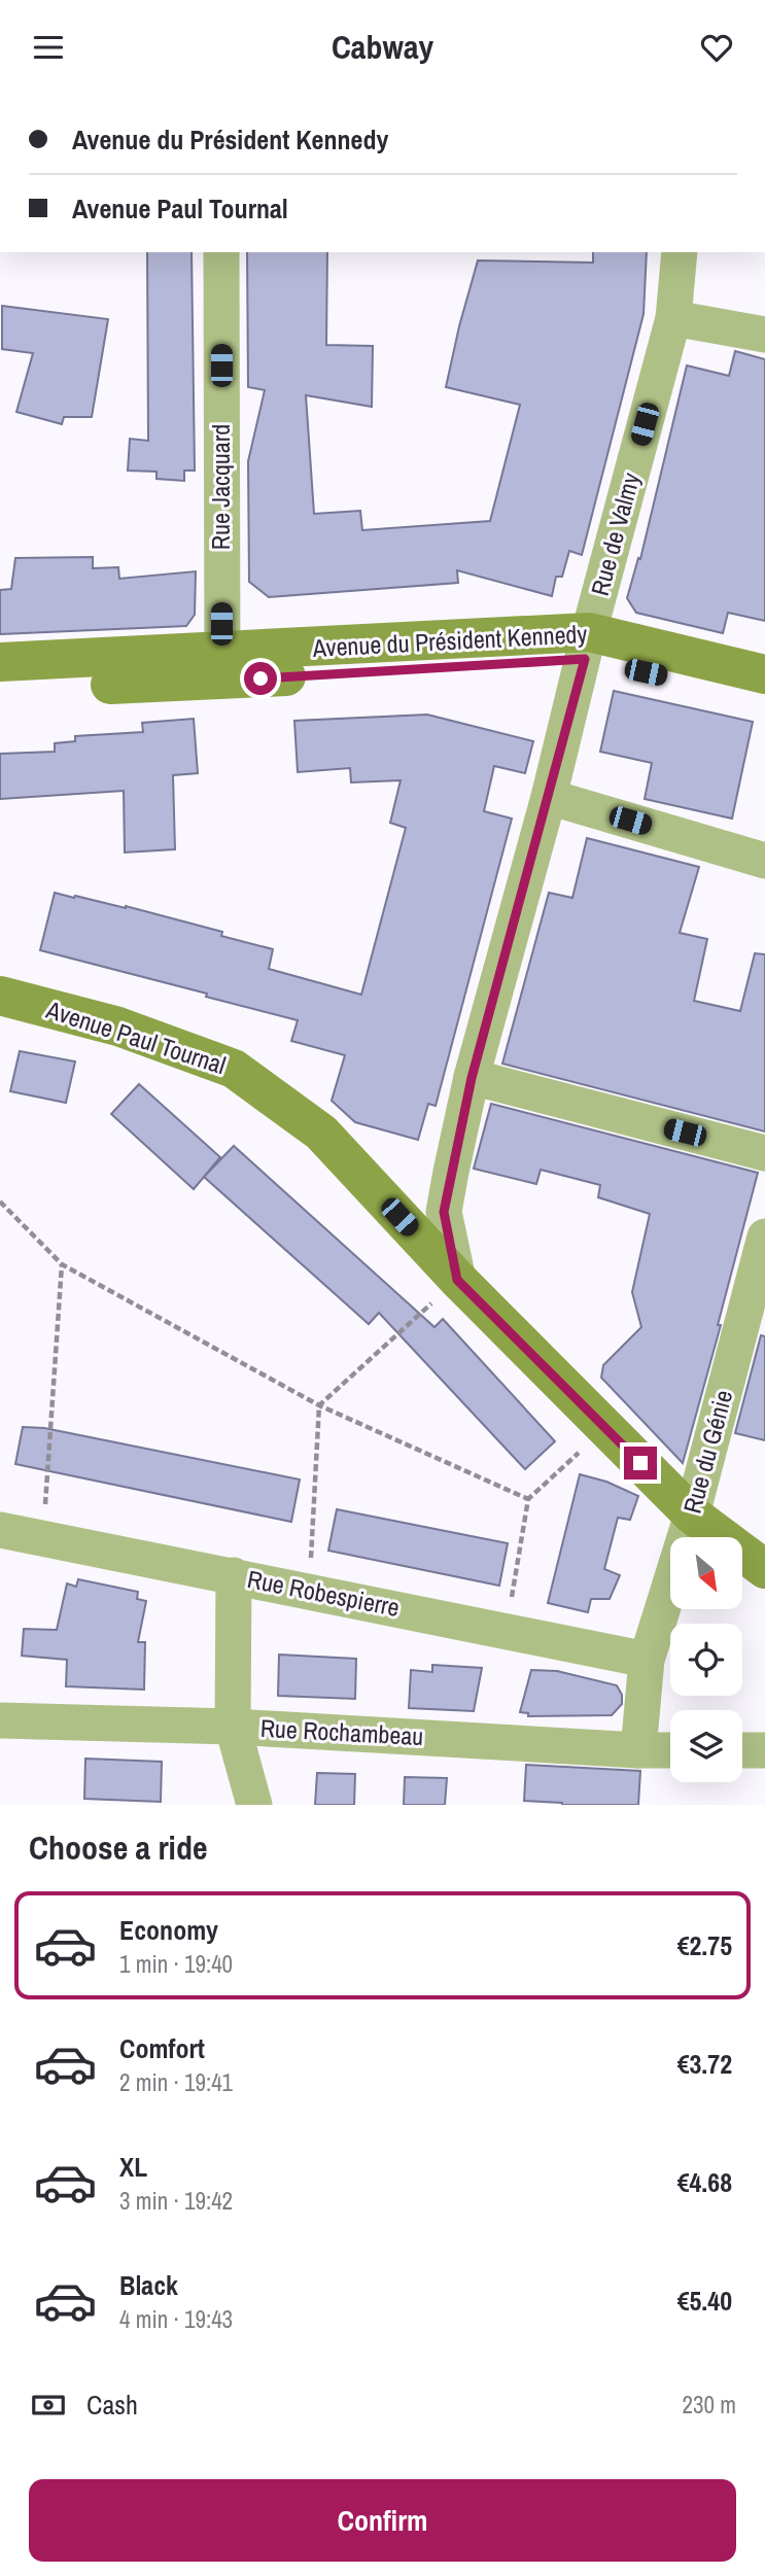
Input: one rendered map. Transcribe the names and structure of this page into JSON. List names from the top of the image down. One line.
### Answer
{"streets":{"main road":["Avenue du Président Kennedy","Avenue Paul Tournal"],"street":["Rue Jacquard","Rue de Valmy","Rue du Génie","Rue Robespierre","Rue Rochambeau"]},"crossings":[["Rue Jacquard","Avenue du Président Kennedy"],["Rue de Valmy","Avenue du Président Kennedy"],["Rue de Valmy","Avenue Paul Tournal"],["Avenue Paul Tournal","Rue du Génie"],["Rue du Génie","Rue Robespierre"],["Rue du Génie","Rue Rochambeau"]],"north":"bottom right","page":{"header":"Cabway","banner":["Avenue du Président Kennedy","Avenue Paul Tournal"],"heading":"Choose a ride","list":[{"name":"Economy","note":"1 min · 19:40","value":"€2.75"},{"name":"Comfort","note":"2 min · 19:41","value":"€3.72"},{"name":"XL","note":"3 min · 19:42","value":"€4.68"},{"name":"Black","note":"4 min · 19:43","value":"€5.40"}],"pay":["Cash","230 m"],"buttons":"Confirm"}}
